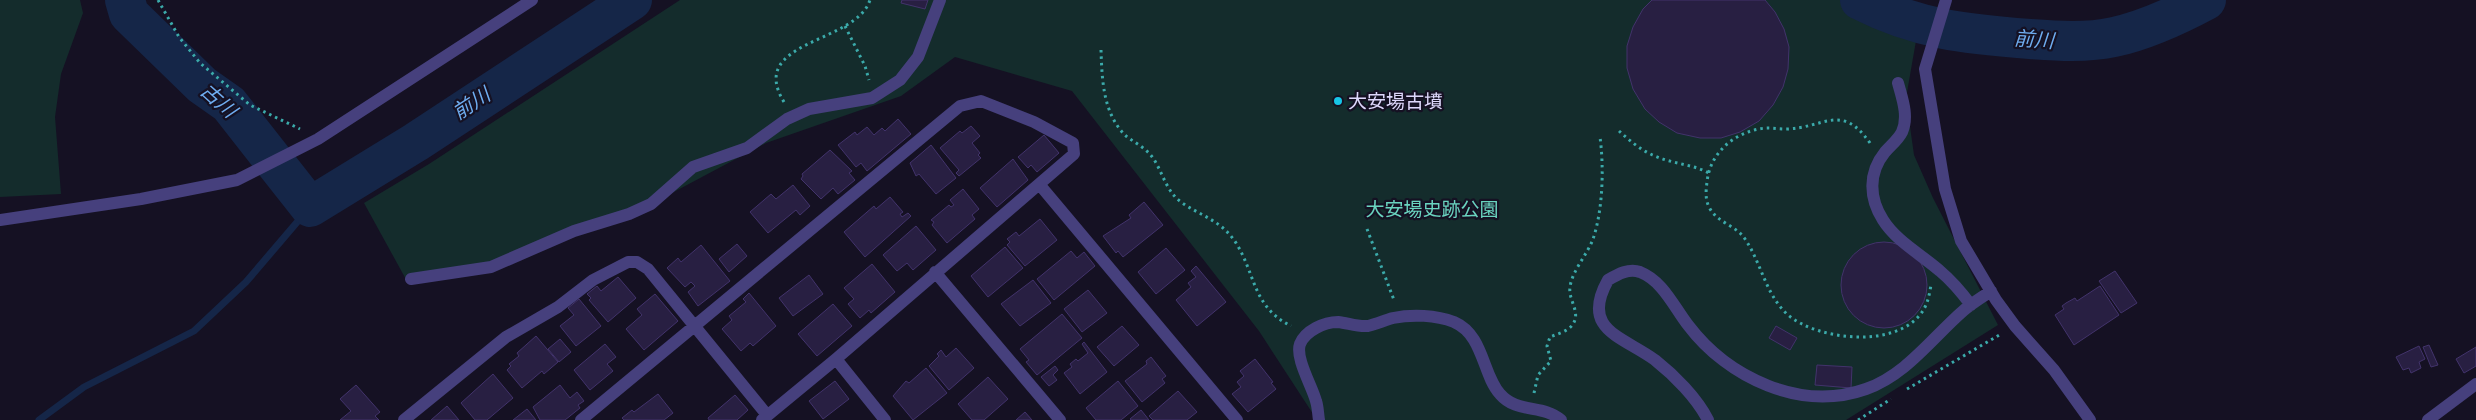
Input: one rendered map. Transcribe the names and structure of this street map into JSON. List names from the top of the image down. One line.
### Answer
{"water":["前川","古川"],"parks":["大安場史跡公園"],"places":["大安場古墳"]}
